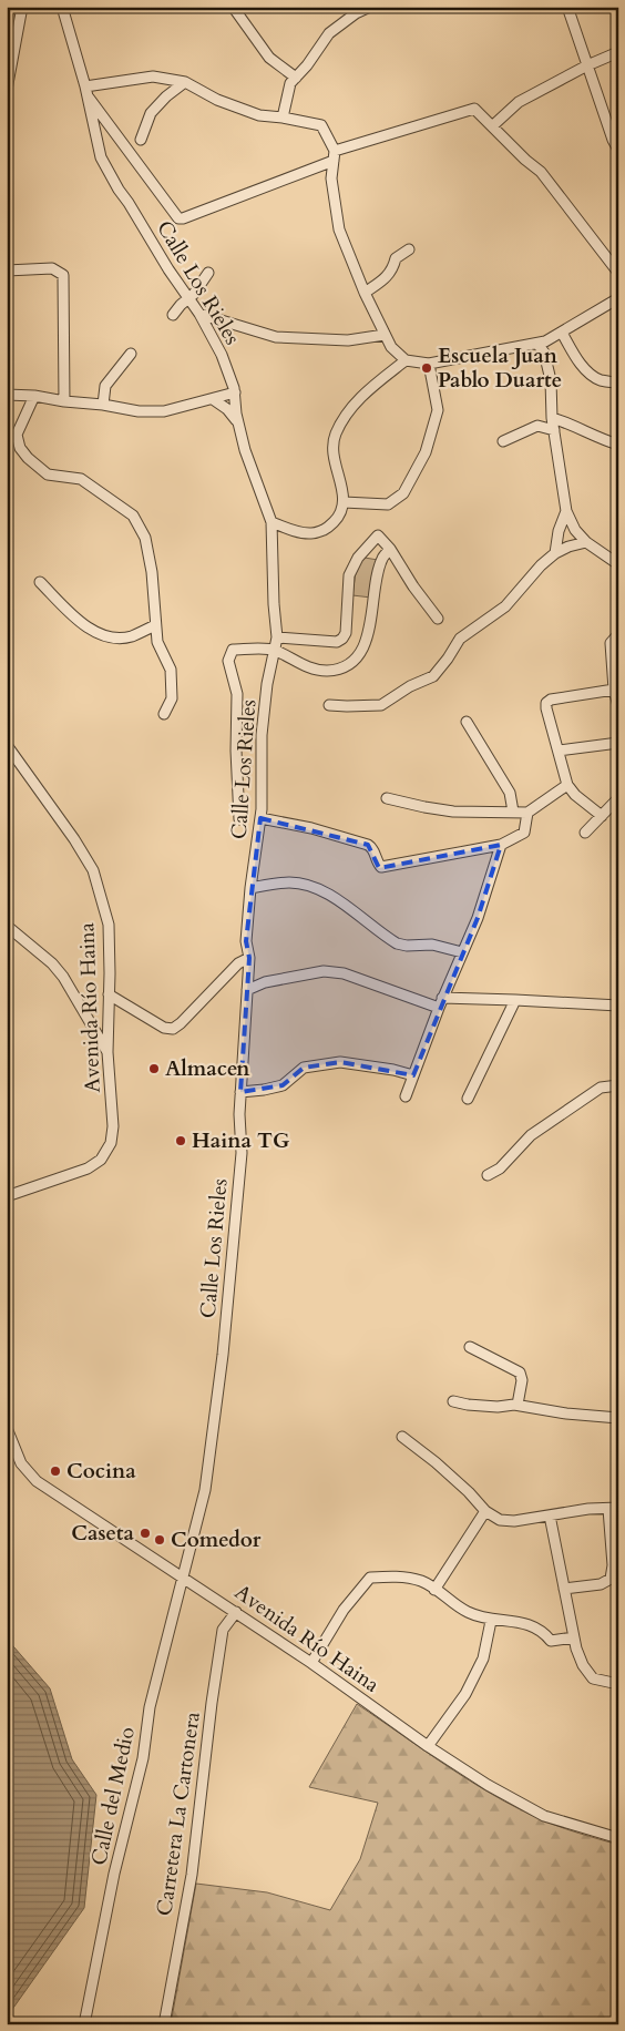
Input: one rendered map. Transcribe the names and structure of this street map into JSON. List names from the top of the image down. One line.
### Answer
{"streets":{"street":["Calle Los Rieles","Avenida Río Haina","Calle del Medio","Carretera La Cartonera"]},"crossings":[["Calle Los Rieles","Avenida Río Haina"],["Calle Los Rieles","Calle del Medio"],["Avenida Río Haina","Calle del Medio"],["Avenida Río Haina","Carretera La Cartonera"]],"places":["Escuela Juan Pablo Duarte","Almacen","Haina TG","Cocina","Caseta","Comedor"]}
